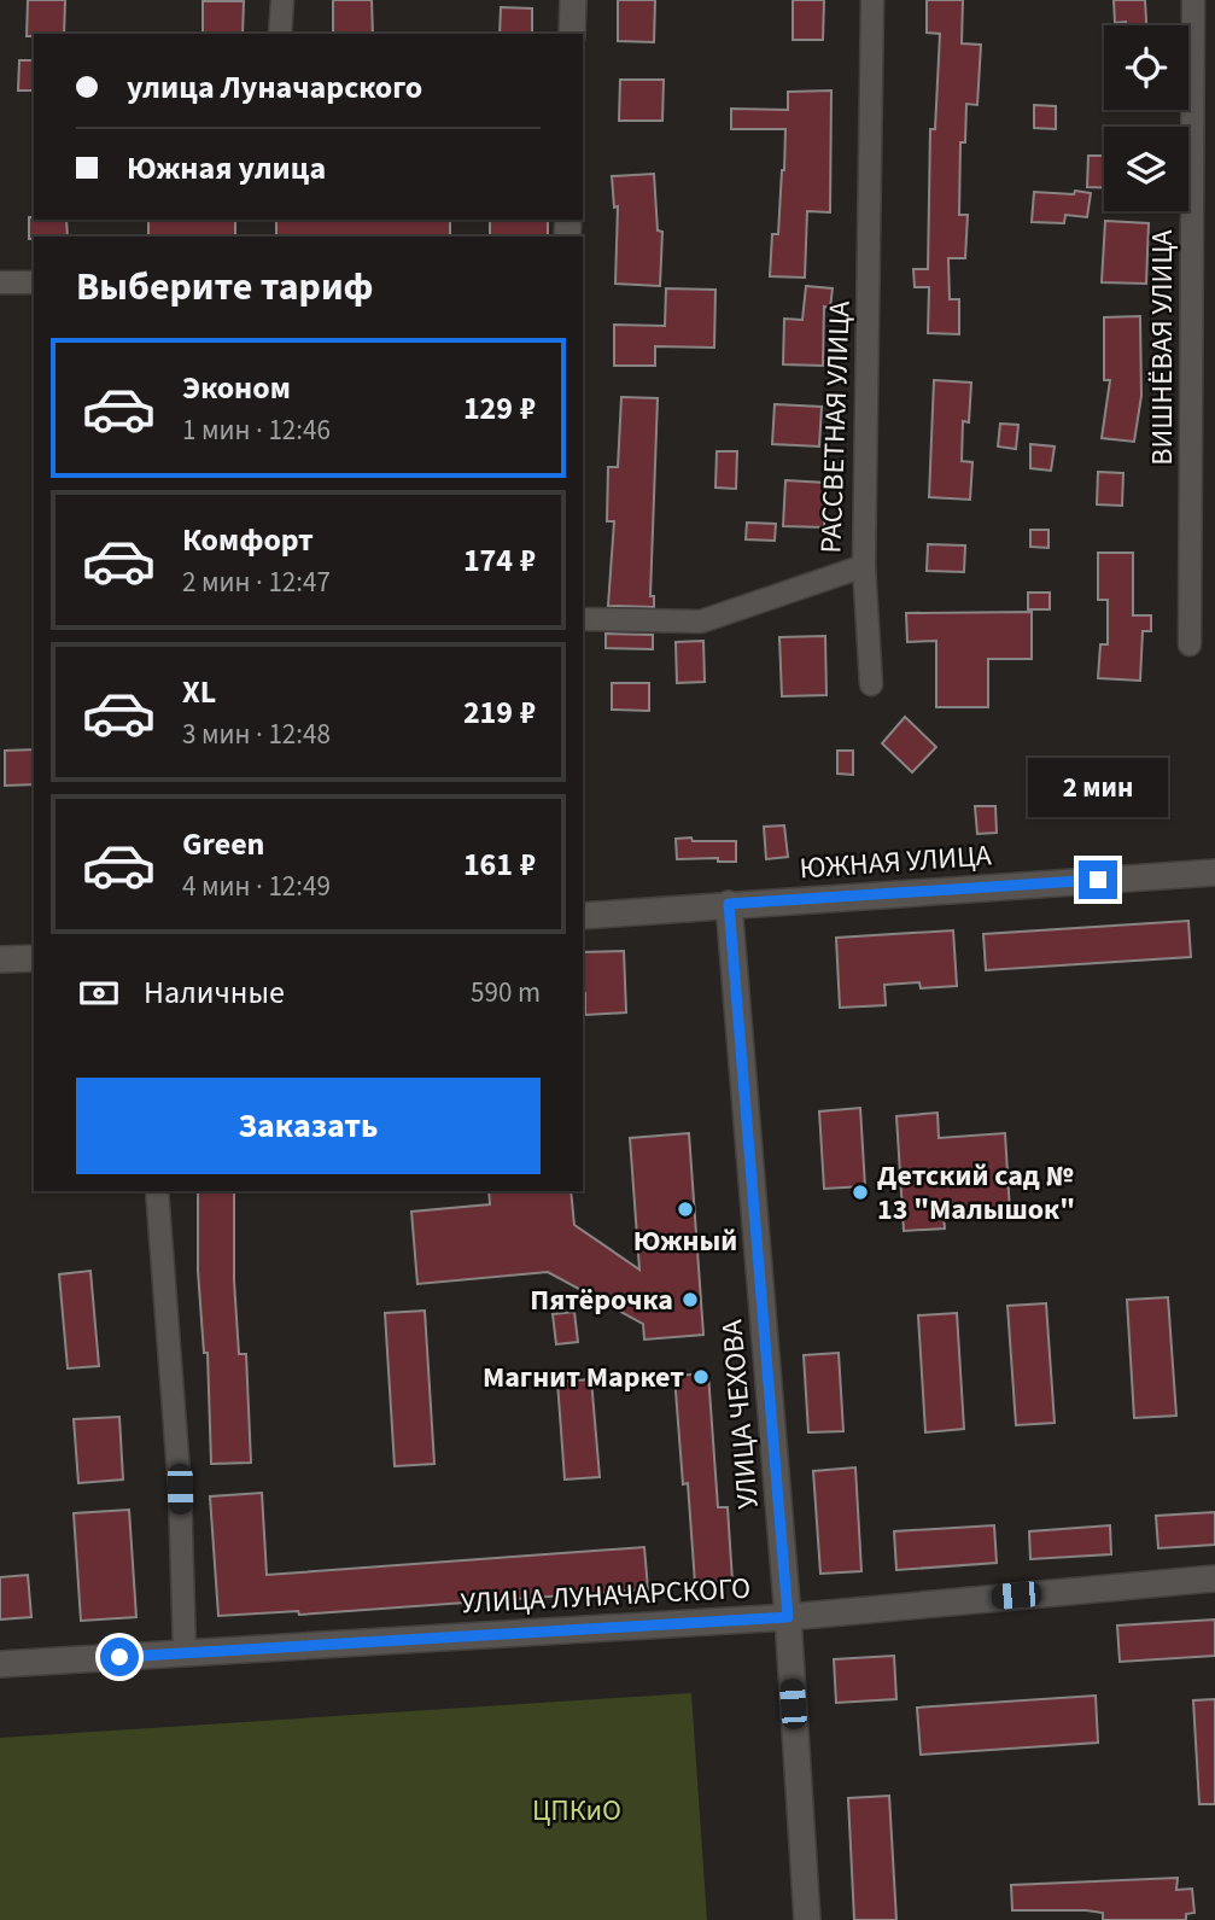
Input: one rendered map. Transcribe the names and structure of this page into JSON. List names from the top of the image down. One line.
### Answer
{"streets":{"street":["ВИШНЁВАЯ УЛИЦА","РАССВЕТНАЯ УЛИЦА","ЮЖНАЯ УЛИЦА","УЛИЦА ЧЕХОВА","УЛИЦА ЛУНАЧАРСКОГО"]},"crossings":[["ЮЖНАЯ УЛИЦА","УЛИЦА ЧЕХОВА"],["УЛИЦА ЧЕХОВА","УЛИЦА ЛУНАЧАРСКОГО"]],"parks":["ЦПКиО"],"places":["Детский сад № 13 \"Малышок\"","Южный","Пятёрочка","Магнит Маркет"],"page":{"banner":["улица Луначарского","Южная улица"],"heading":"Выберите тариф","list":[{"name":"Эконом","note":"1 мин · 12:46","value":"129 ₽"},{"name":"Комфорт","note":"2 мин · 12:47","value":"174 ₽"},{"name":"XL","note":"3 мин · 12:48","value":"219 ₽"},{"name":"Green","note":"4 мин · 12:49","value":"161 ₽"}],"bubble":"2 мин","pay":["Наличные","590 m"],"buttons":"Заказать"}}
